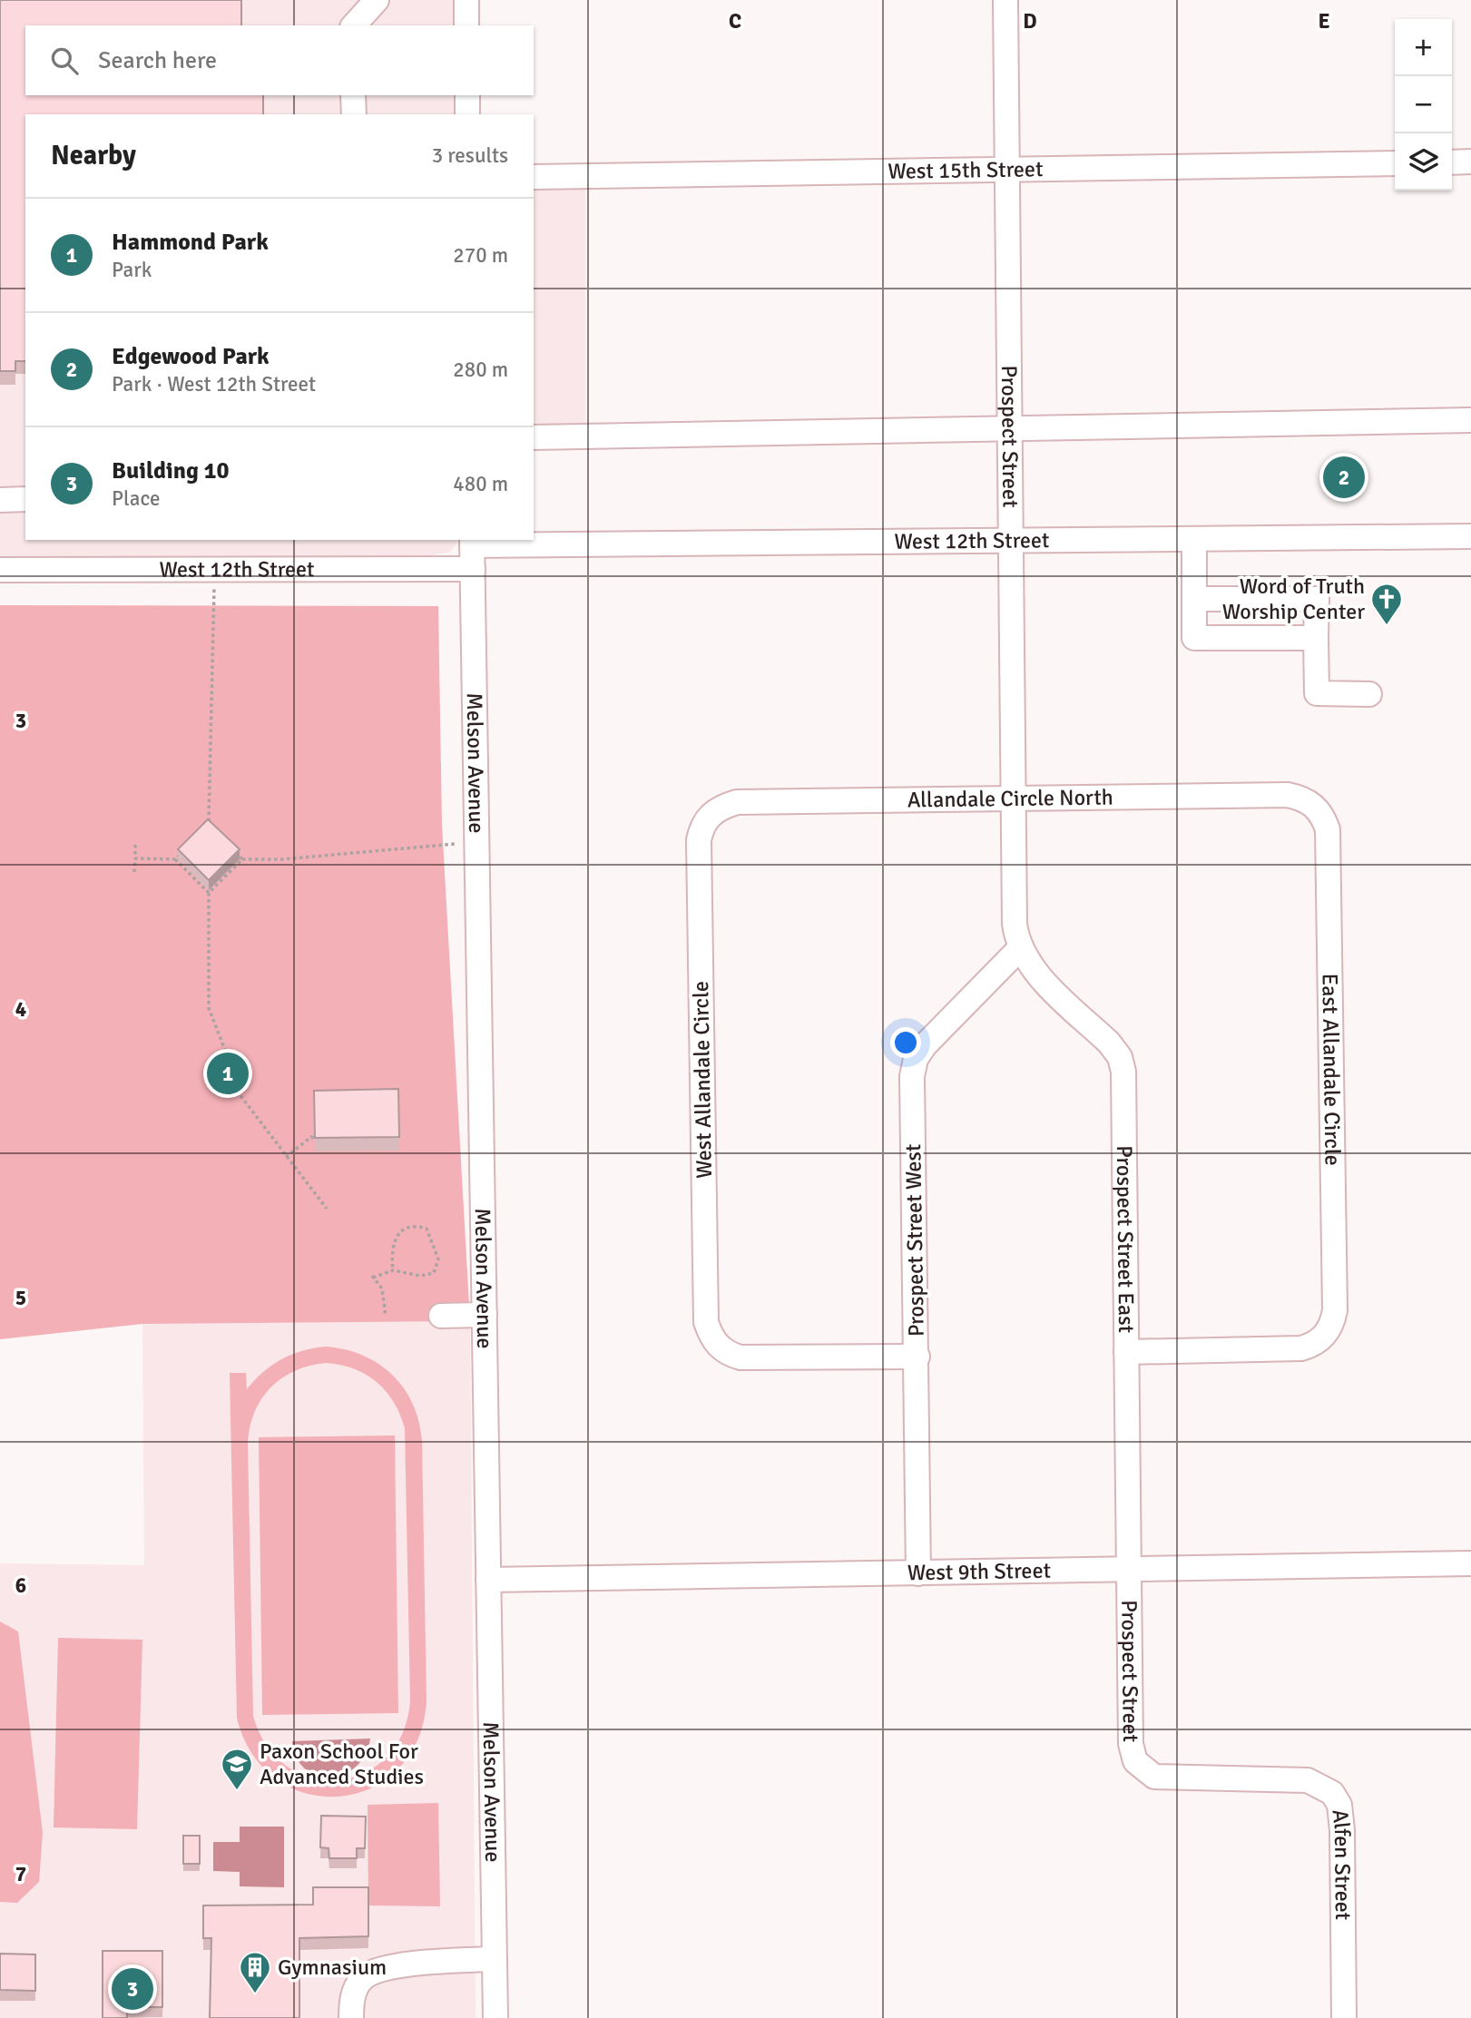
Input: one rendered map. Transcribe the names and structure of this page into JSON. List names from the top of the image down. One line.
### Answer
{"streets":{"street":["West 15th Street","Prospect Street","West 12th Street","Melson Avenue","Allandale Circle North","East Allandale Circle","West Allandale Circle","Prospect Street East","Prospect Street West","West 9th Street","Alfen Street"]},"crossings":[["West 15th Street","Prospect Street"],["Prospect Street","West 12th Street"],["Prospect Street","Allandale Circle North"],["Prospect Street","Prospect Street East"],["Prospect Street","Prospect Street West"],["Prospect Street","West 9th Street"],["Prospect Street","Alfen Street"],["West 12th Street","Melson Avenue"],["Melson Avenue","West 9th Street"],["Allandale Circle North","East Allandale Circle"],["Allandale Circle North","West Allandale Circle"],["East Allandale Circle","Prospect Street East"],["West Allandale Circle","Prospect Street West"],["Prospect Street East","Prospect Street West"],["Prospect Street East","West 9th Street"],["Prospect Street West","West 9th Street"]],"places":{"church":["Word of Truth Worship Center"],"school or university":["Paxon School For Advanced Studies"],"building":["Gymnasium"]},"page":{"map_buttons":["+","−"],"search":"Search here","heading":["Nearby","3 results"],"list":[{"mark":"1","name":"Hammond Park","note":"Park","value":"270 m"},{"mark":"2","name":"Edgewood Park","note":"Park · West 12th Street","value":"280 m"},{"mark":"3","name":"Building 10","note":"Place","value":"480 m"}],"pins":["2","1","3"]},"grid":{"columns":["C","D","E"],"rows":["3","4","5","6","7"]}}
